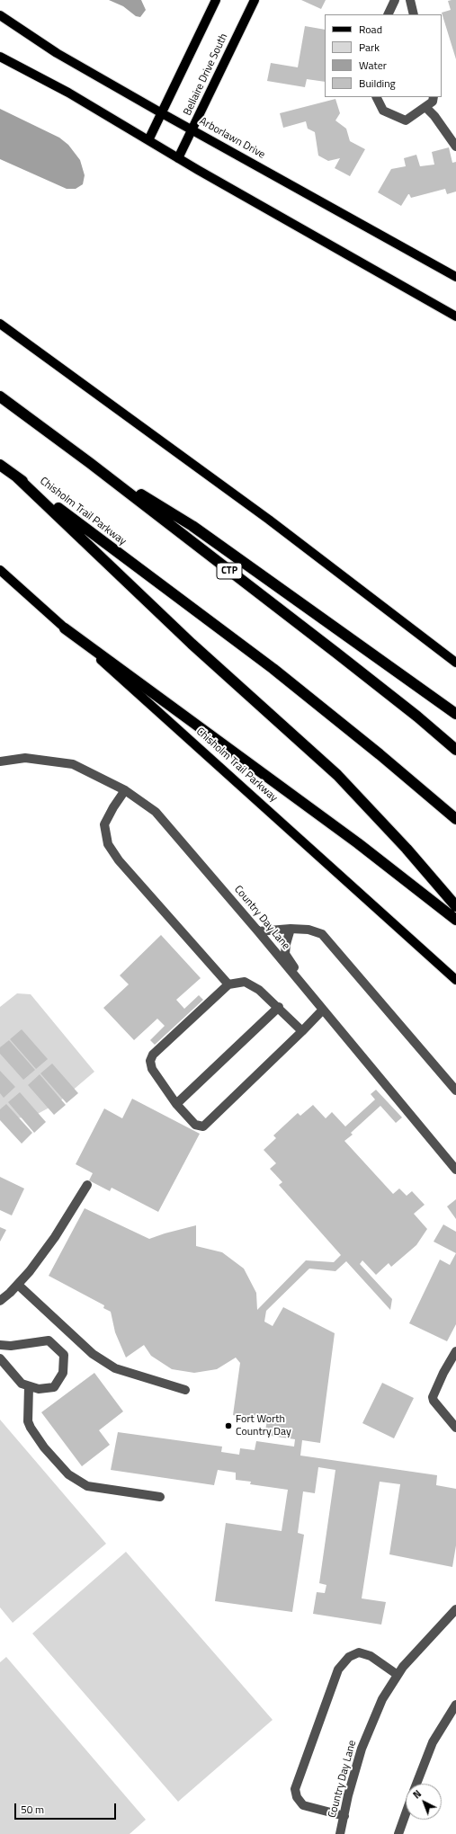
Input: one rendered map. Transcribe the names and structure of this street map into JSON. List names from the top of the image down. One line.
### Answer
{"streets":{"highway":["Chisholm Trail Parkway","CTP"],"main road":["Bellaire Drive South","Arborlawn Drive"],"street":["Country Day Lane"]},"crossings":[["Bellaire Drive South","Arborlawn Drive"]],"places":["Fort Worth Country Day"],"legend":["Road","Park","Water","Building"],"scale_bar":"50 m","north":"top left"}
